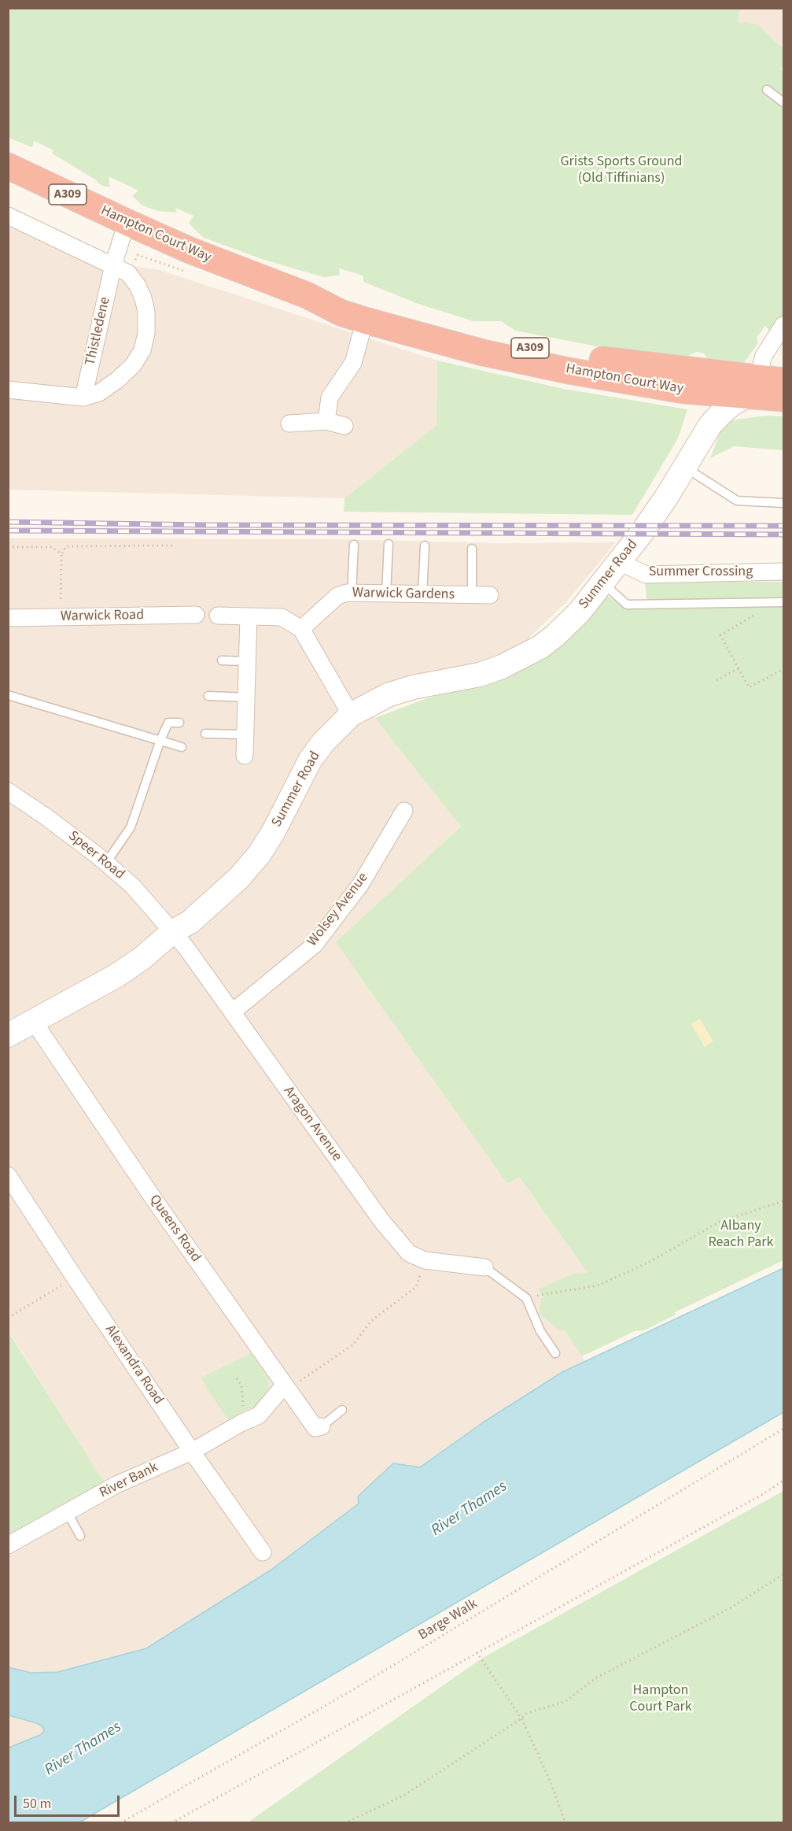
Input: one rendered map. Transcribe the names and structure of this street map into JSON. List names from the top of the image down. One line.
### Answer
{"streets":{"highway":["A309","Hampton Court Way"],"street":["Thistledene","Summer Crossing","Summer Road","Warwick Gardens","Warwick Road","Speer Road","Wolsey Avenue","Aragon Avenue","Queens Road","Alexandra Road","River Bank"],"path":["Barge Walk"]},"crossings":[["Hampton Court Way","Thistledene"],["Hampton Court Way","Summer Road"],["Summer Crossing","Summer Road"],["Summer Road","Speer Road"],["Summer Road","Aragon Avenue"],["Summer Road","Queens Road"],["Speer Road","Aragon Avenue"],["Wolsey Avenue","Aragon Avenue"],["Queens Road","River Bank"],["Alexandra Road","River Bank"]],"water":["River Thames"],"parks":["Grists Sports Ground (Old Tiffinians)","Albany Reach Park","Hampton Court Park"],"scale_bar":"50 m"}
